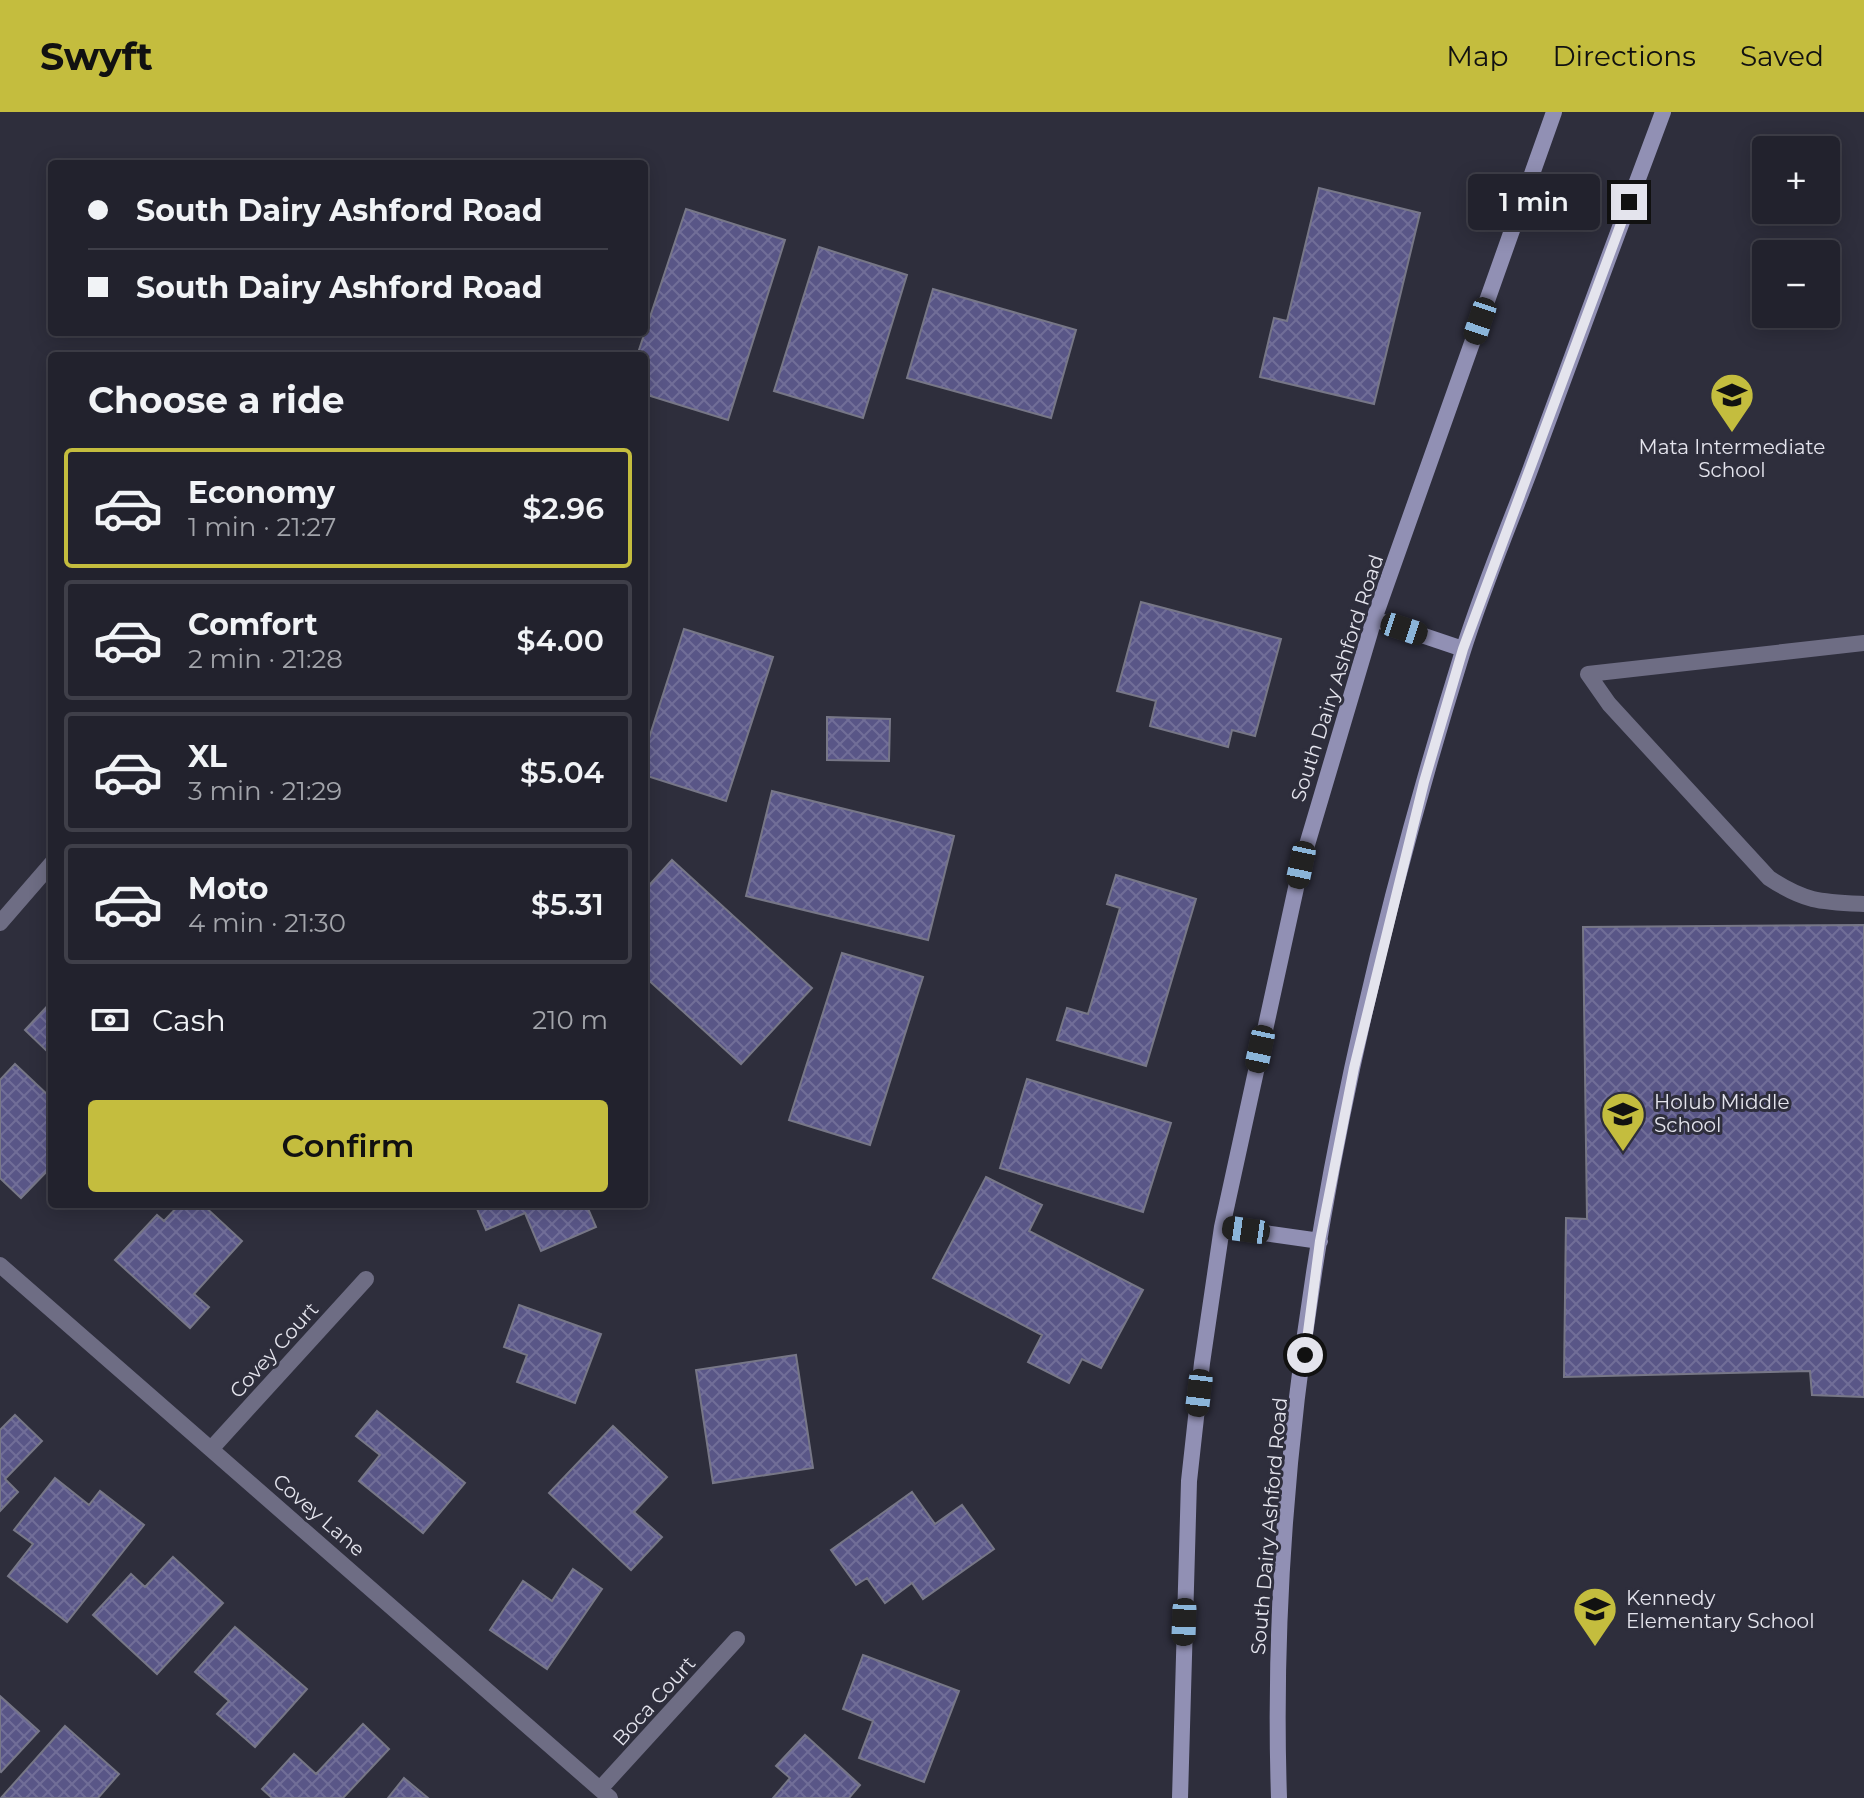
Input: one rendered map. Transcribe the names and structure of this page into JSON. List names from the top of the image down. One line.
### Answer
{"streets":{"main road":["South Dairy Ashford Road"],"street":["Covey Court","Covey Lane","Boca Court"]},"crossings":[["Covey Court","Covey Lane"],["Covey Lane","Boca Court"]],"places":{"school or university":["Mata Intermediate School","Holub Middle School","Kennedy Elementary School"]},"page":{"header":"Swyft","nav":["Map","Directions","Saved"],"map_buttons":["+","−"],"banner":["South Dairy Ashford Road","South Dairy Ashford Road"],"bubble":"1 min","heading":"Choose a ride","list":[{"name":"Economy","note":"1 min · 21:27","value":"$2.96"},{"name":"Comfort","note":"2 min · 21:28","value":"$4.00"},{"name":"XL","note":"3 min · 21:29","value":"$5.04"},{"name":"Moto","note":"4 min · 21:30","value":"$5.31"}],"pay":["Cash","210 m"],"buttons":"Confirm"}}
